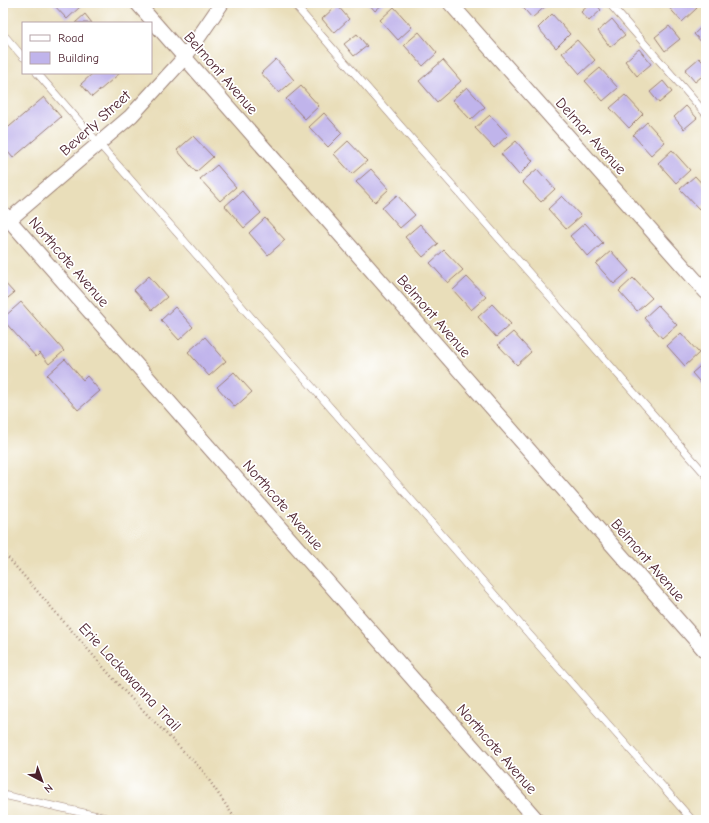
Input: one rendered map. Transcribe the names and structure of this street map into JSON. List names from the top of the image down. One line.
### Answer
{"streets":{"street":["Belmont Avenue","Beverly Street","Delmar Avenue","Northcote Avenue"],"path":["Erie Lackawanna Trail"]},"crossings":[["Belmont Avenue","Beverly Street"],["Beverly Street","Northcote Avenue"]],"legend":["Road","Building"],"north":"bottom right"}
